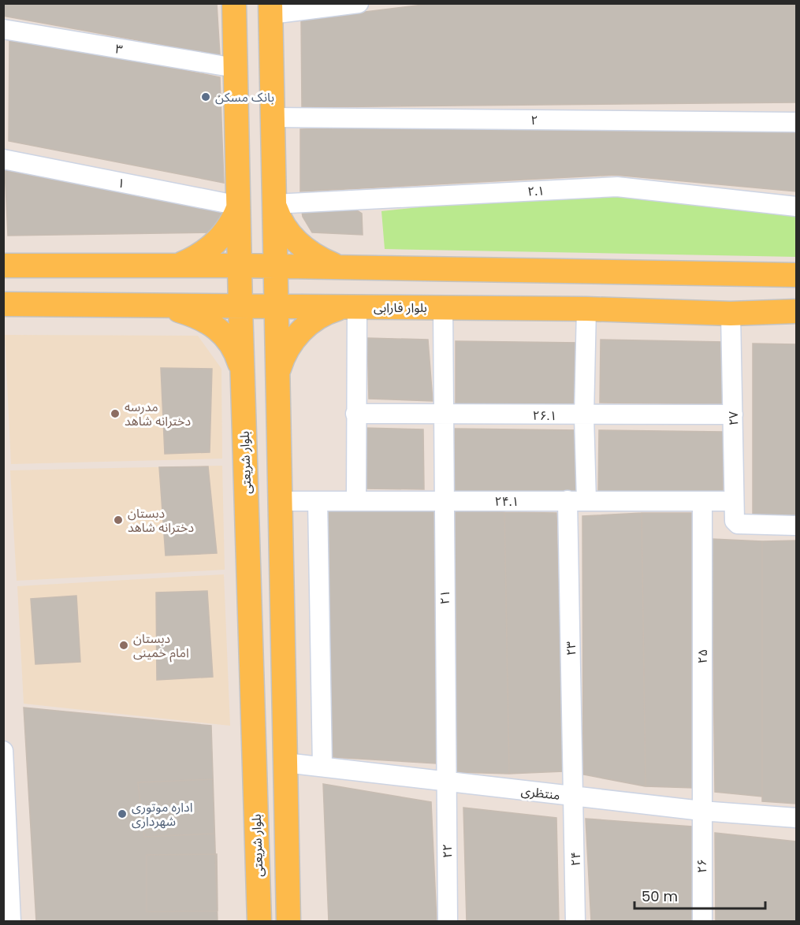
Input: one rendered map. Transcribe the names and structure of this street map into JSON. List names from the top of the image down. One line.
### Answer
{"streets":{"main road":["بلوار فارابی","بلوار شریعتی"],"street":["۳","۲","۱","۲.۱","۲۶.۱","۲۷","۲۴.۱","۲۱","۲۳","۲۵","منتظری","۲۲","۲۴","۲۶"]},"crossings":[["۳","بلوار شریعتی"],["۱","بلوار شریعتی"],["بلوار فارابی","۲۷"],["بلوار فارابی","بلوار شریعتی"],["بلوار فارابی","۲۱"],["۲۶.۱","۲۷"],["۲۶.۱","۲۱"],["۲۷","۲۴.۱"],["۲۴.۱","۲۱"],["۲۴.۱","۲۳"],["۲۴.۱","۲۵"],["۲۱","منتظری"],["۲۱","۲۲"],["۲۳","منتظری"],["۲۳","۲۴"],["۲۵","منتظری"],["۲۵","۲۶"],["منتظری","۲۲"],["منتظری","۲۴"],["منتظری","۲۶"]],"places":["بانک مسکن","مدرسه دخترانه شاهد","دبستان دخترانه شاهد","دبستان امام خمینی","اداره موتوری شهرداری"],"scale_bar":"50 m"}
